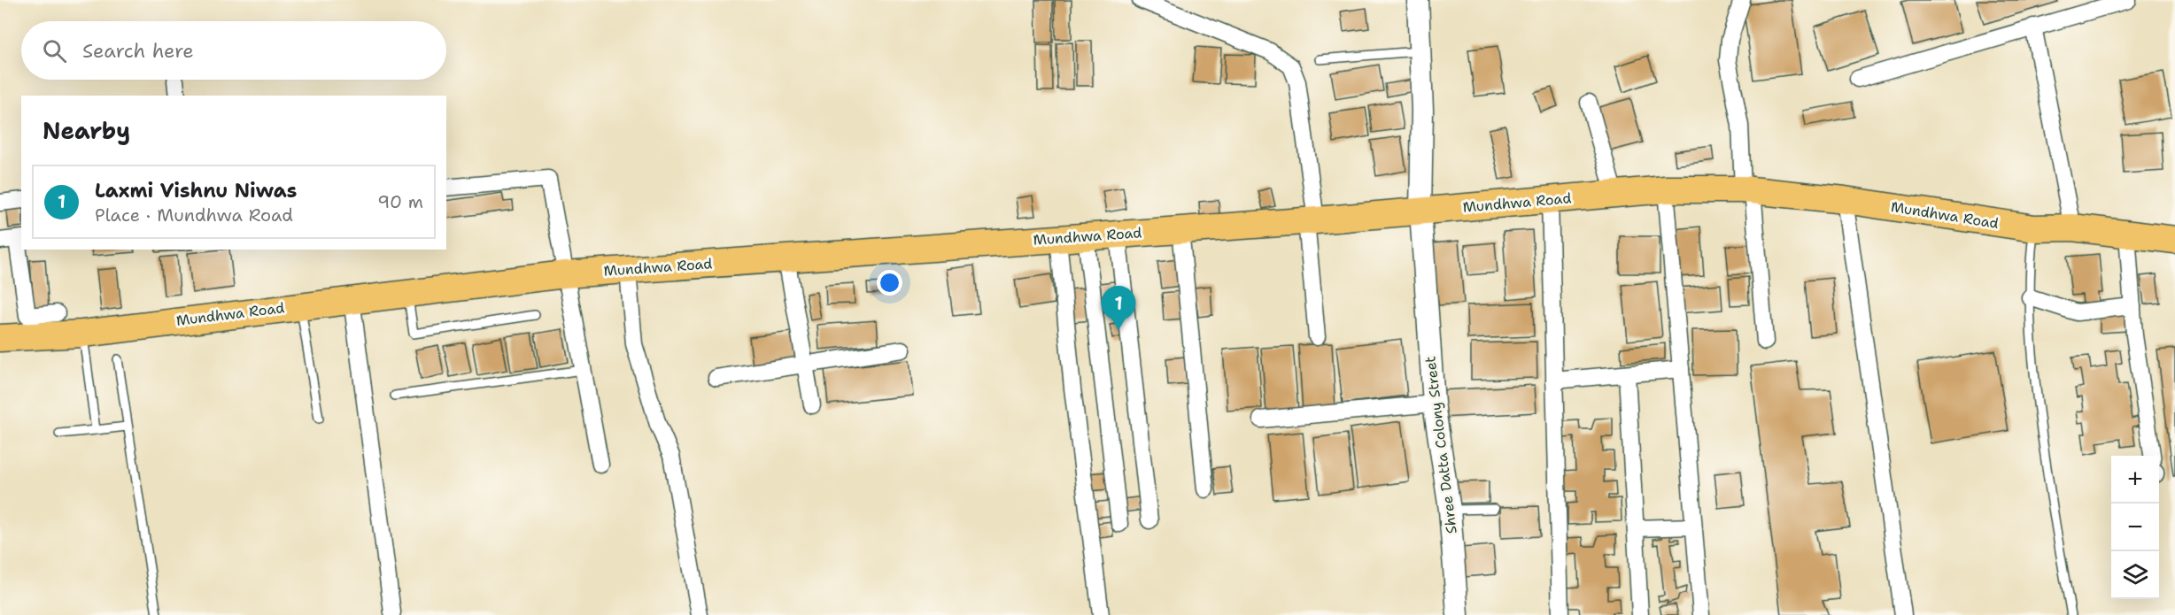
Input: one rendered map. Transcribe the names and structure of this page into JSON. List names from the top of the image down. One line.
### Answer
{"streets":{"main road":["Mundhwa Road"],"street":["Shree Datta Colony Street"]},"crossings":[["Mundhwa Road","Shree Datta Colony Street"]],"page":{"search":"Search here","heading":"Nearby","list":[{"mark":"1","name":"Laxmi Vishnu Niwas","note":"Place · Mundhwa Road","value":"90 m"}],"pins":"1","map_buttons":["+","−"]}}
